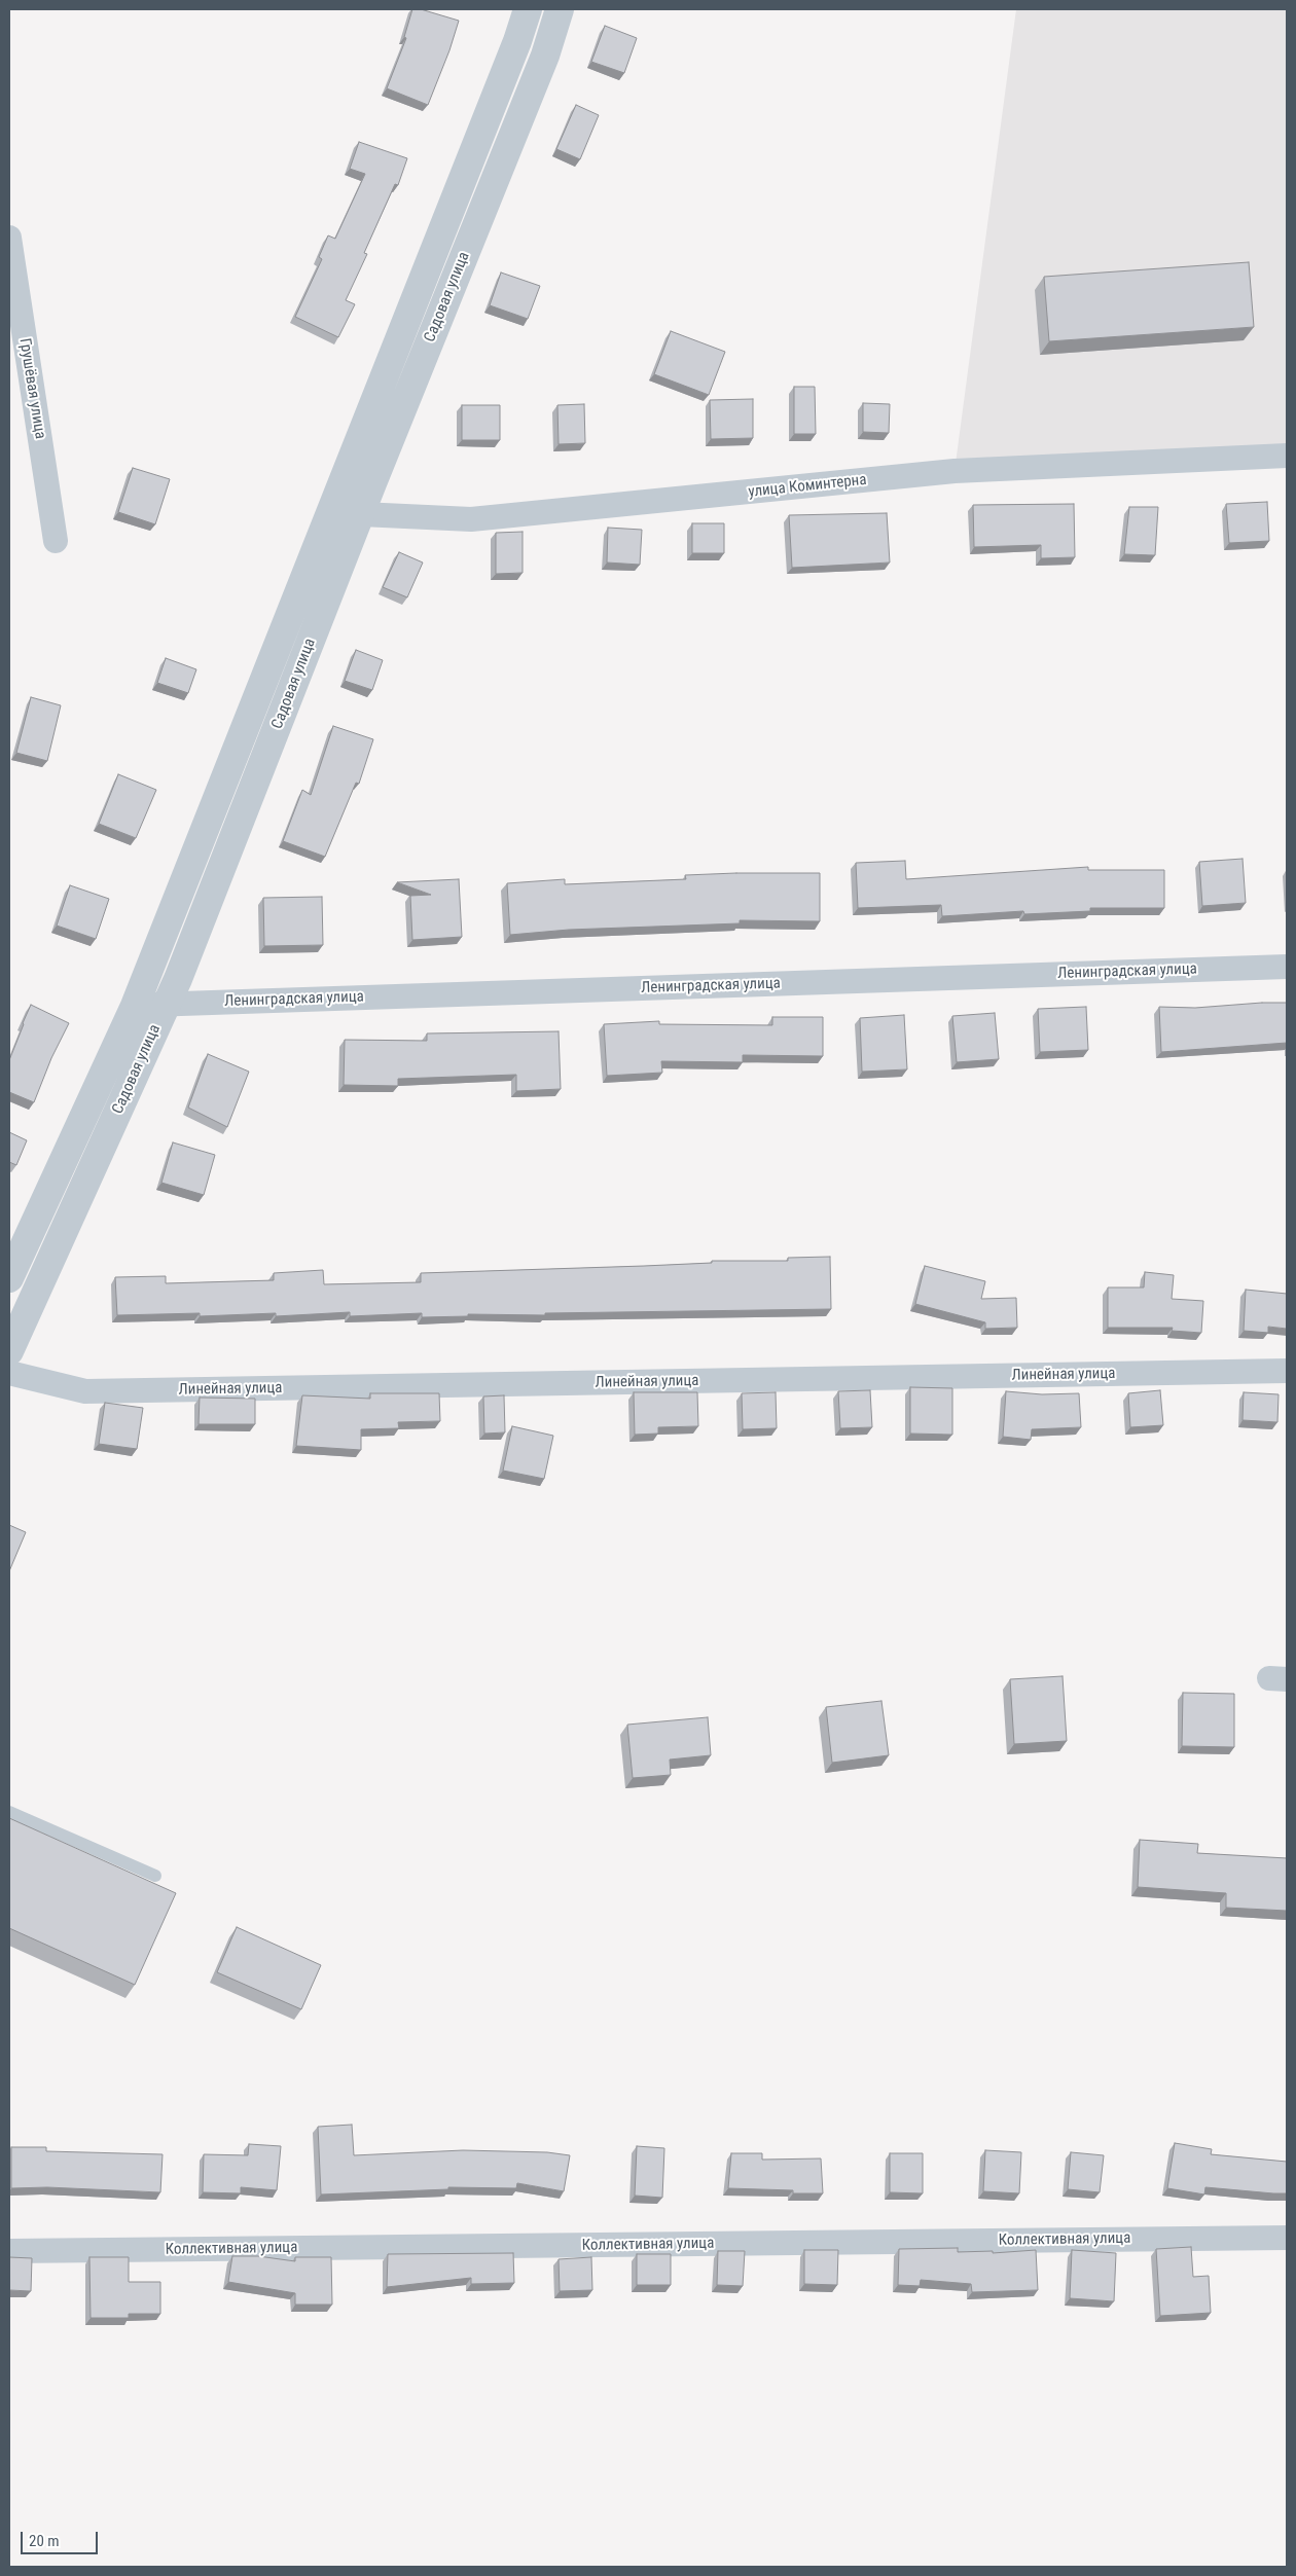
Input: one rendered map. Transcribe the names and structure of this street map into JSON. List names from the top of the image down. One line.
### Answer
{"streets":{"street":["Садовая улица","Грушёвая улица","улица Коминтерна","Ленинградская улица","Линейная улица","Коллективная улица"]},"crossings":[["Садовая улица","улица Коминтерна"],["Садовая улица","Ленинградская улица"]],"scale_bar":"20 m"}
